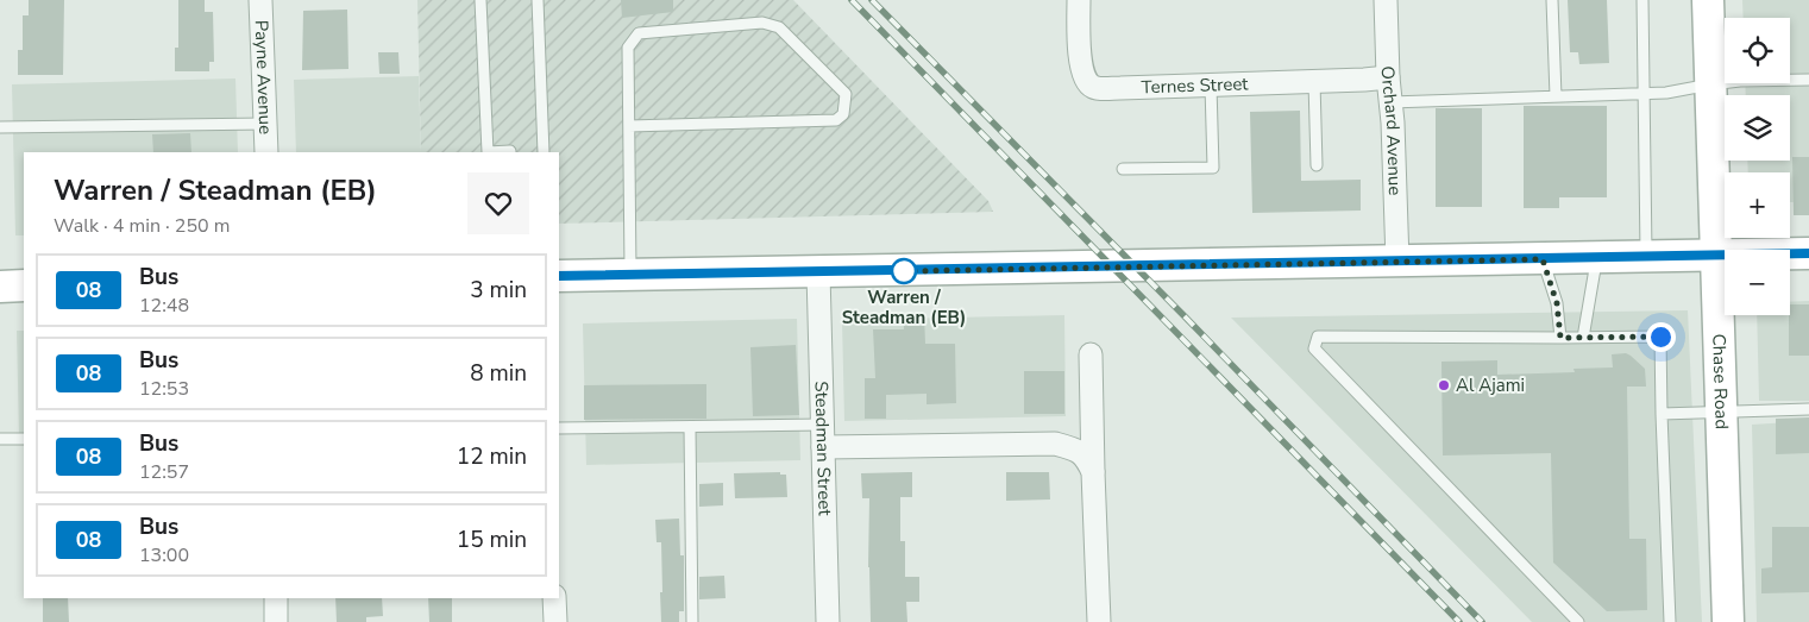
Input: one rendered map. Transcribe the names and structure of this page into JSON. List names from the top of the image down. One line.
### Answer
{"streets":{"main road":["Chase Road"],"street":["Payne Avenue","Ternes Street","Orchard Avenue","Steadman Street"]},"crossings":[["Ternes Street","Orchard Avenue"]],"places":["Warren / Steadman (EB)","Al Ajami"],"lines":["bus line 08"],"page":{"map_buttons":["+","−"],"heading":["Warren / Steadman (EB)","Walk · 4 min · 250 m"],"list":[{"mark":"08","name":"Bus","note":"12:48","value":"3 min"},{"mark":"08","name":"Bus","note":"12:53","value":"8 min"},{"mark":"08","name":"Bus","note":"12:57","value":"12 min"},{"mark":"08","name":"Bus","note":"13:00","value":"15 min"}]}}
